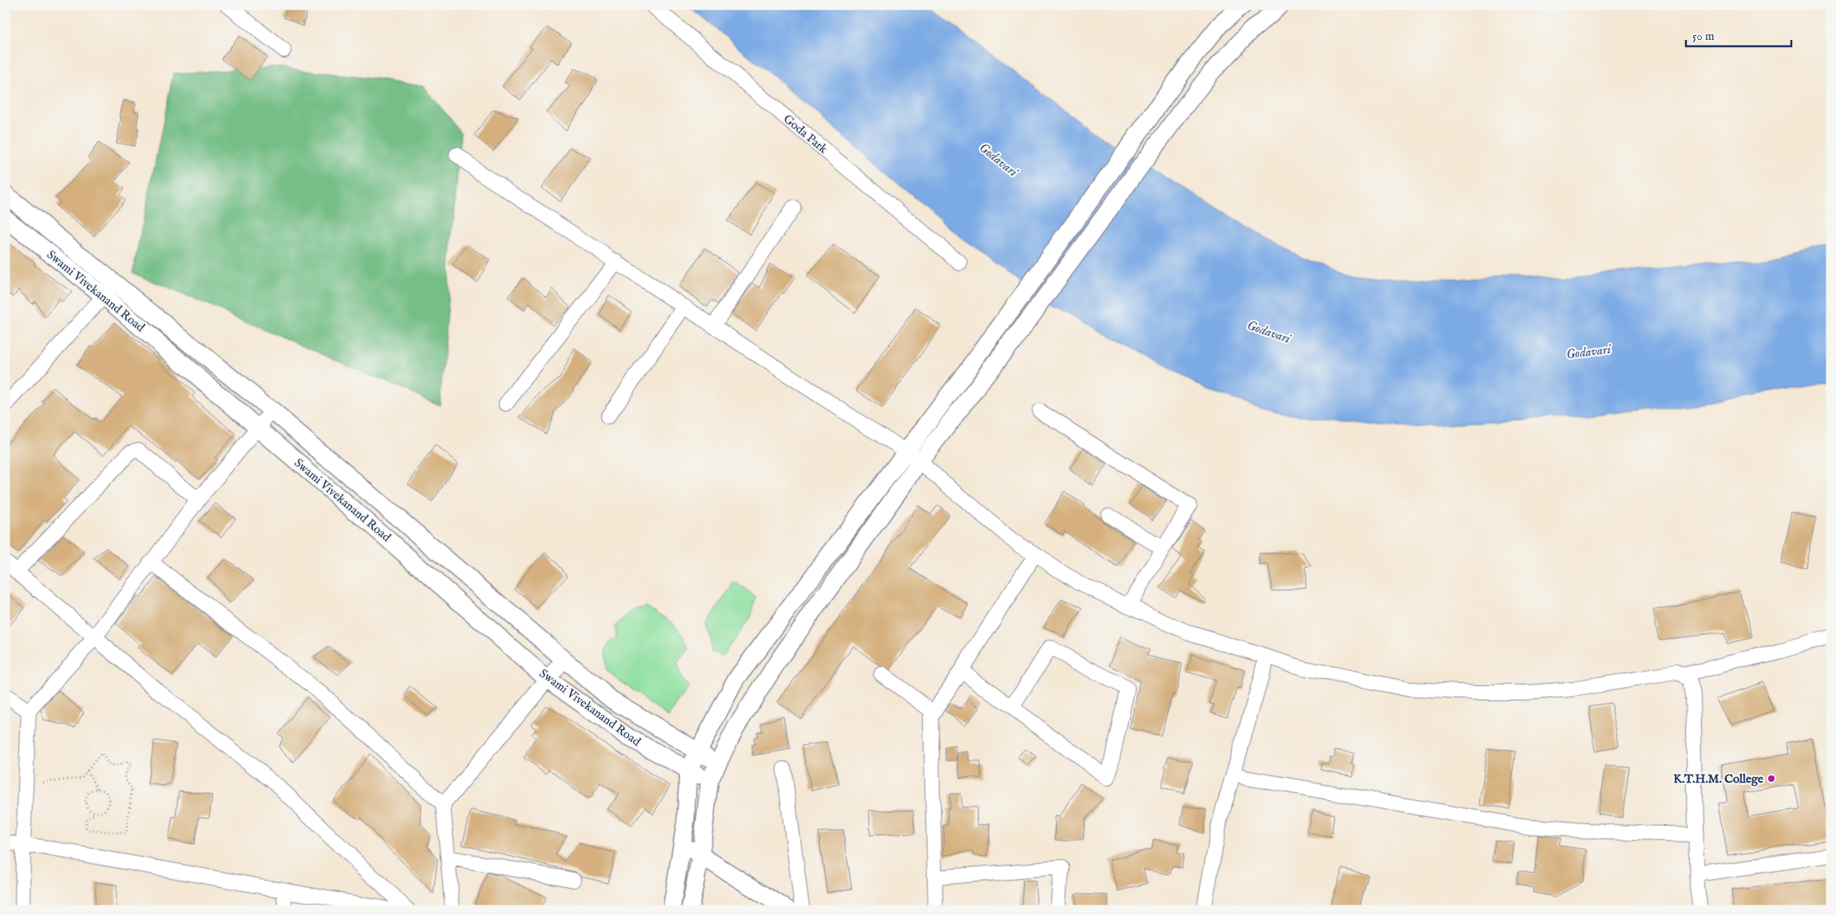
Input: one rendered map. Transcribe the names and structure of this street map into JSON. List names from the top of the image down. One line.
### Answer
{"streets":{"main road":["Swami Vivekanand Road"],"street":["Goda Park"]},"water":["Godavari"],"places":["K.T.H.M. College"],"scale_bar":"50 m"}
